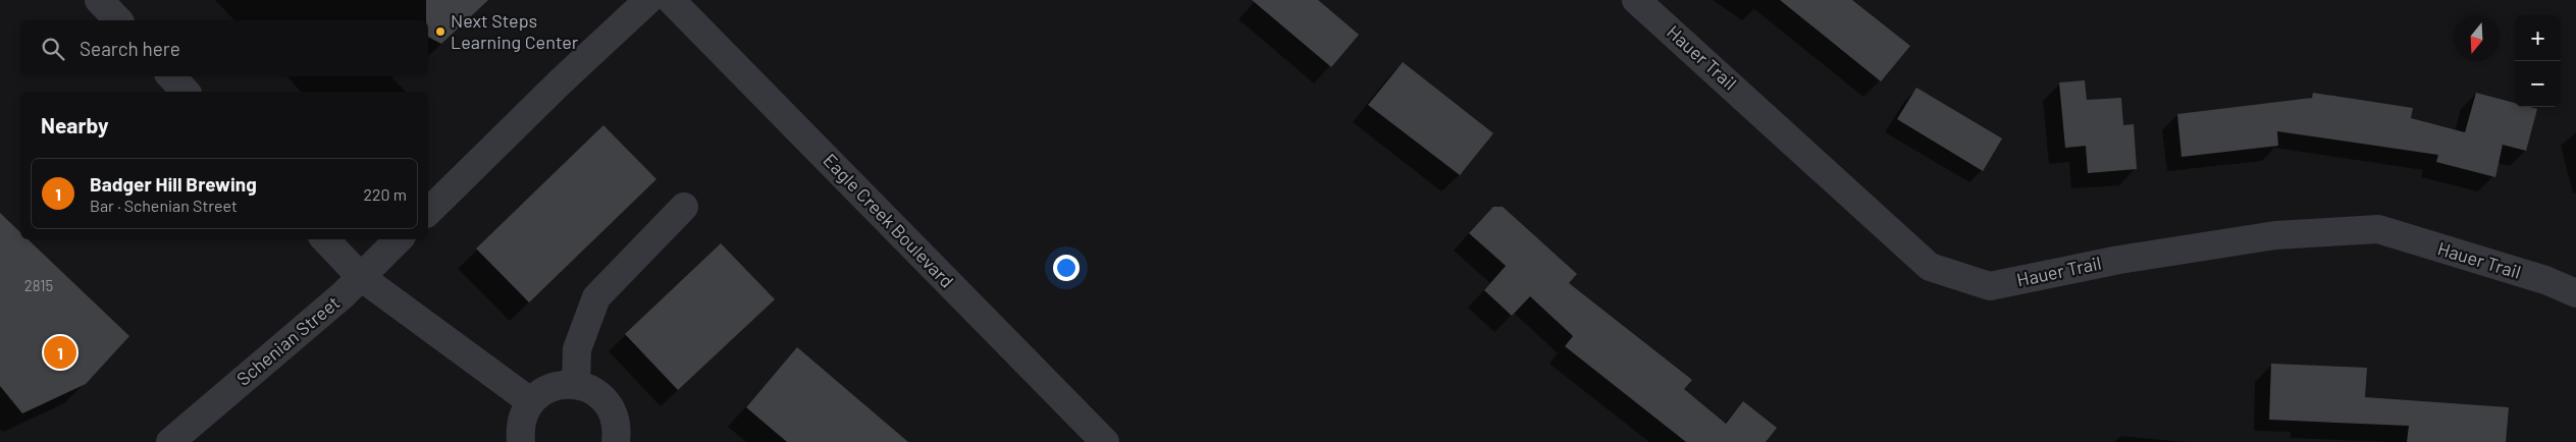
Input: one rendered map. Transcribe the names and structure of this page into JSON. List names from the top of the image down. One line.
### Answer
{"streets":{"street":["Hauer Trail","Eagle Creek Boulevard","Schenian Street"]},"places":["Next Steps Learning Center"],"house_numbers":["2815"],"north":"bottom","page":{"map_buttons":["+","−"],"search":"Search here","heading":"Nearby","list":[{"mark":"1","name":"Badger Hill Brewing","note":"Bar · Schenian Street","value":"220 m"}],"pins":"1"}}
